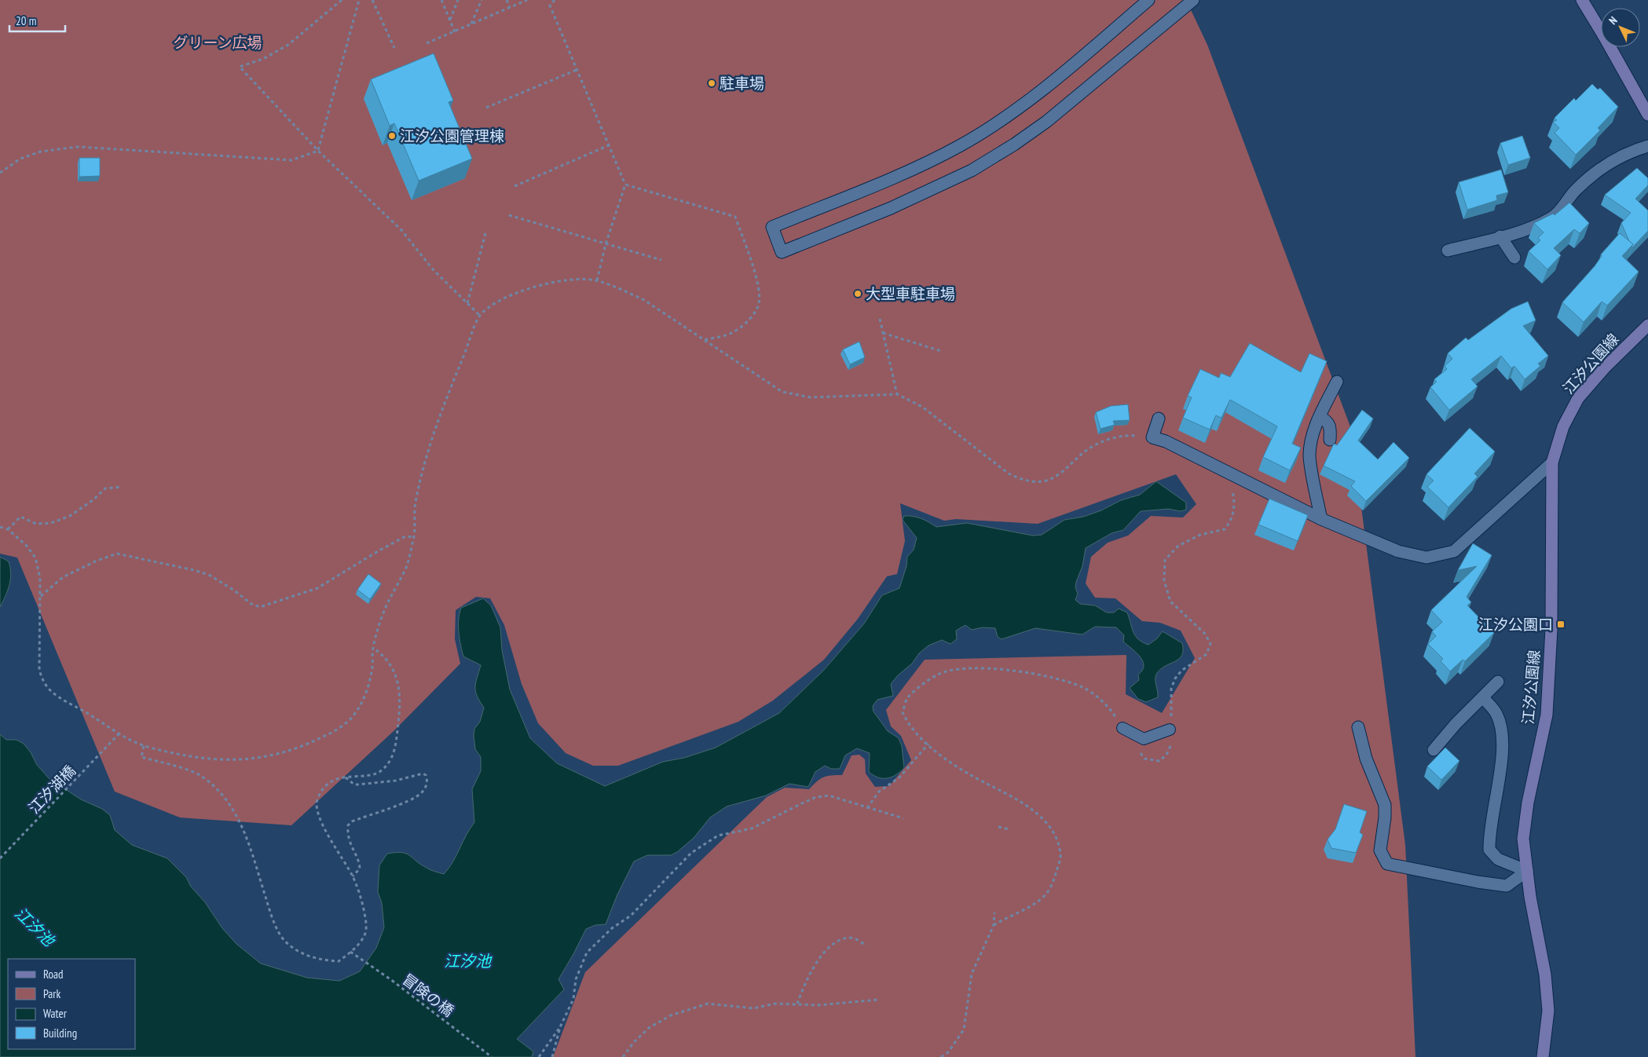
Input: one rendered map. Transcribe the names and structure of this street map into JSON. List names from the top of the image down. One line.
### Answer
{"streets":{"main road":["江汐公園線"],"path":["江汐湖橋","冒険の橋"]},"water":["江汐池"],"parks":["グリーン広場"],"places":{"other":["駐車場","江汐公園管理棟","大型車駐車場"],"transit":["江汐公園口"]},"legend":["Road","Park","Water","Building"],"scale_bar":"20 m","north":"top left"}
